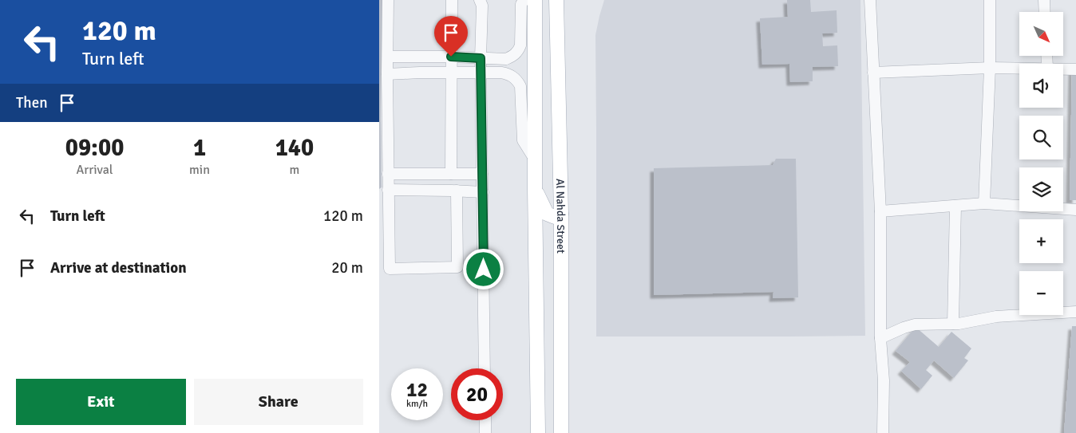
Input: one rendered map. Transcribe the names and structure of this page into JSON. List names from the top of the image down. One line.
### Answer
{"streets":{"main road":["Al Nahda Street"]},"north":"bottom right","page":{"turn":["120 m","Turn left"],"map_buttons":["+","−"],"then":"Then","eta":["09:00","Arrival","1","min","140","m"],"list":[{"name":"Turn left","value":"120 m"},{"name":"Arrive at destination","value":"20 m"}],"speed":"12 km/h","limit":"20","buttons":["Exit","Share"]}}
